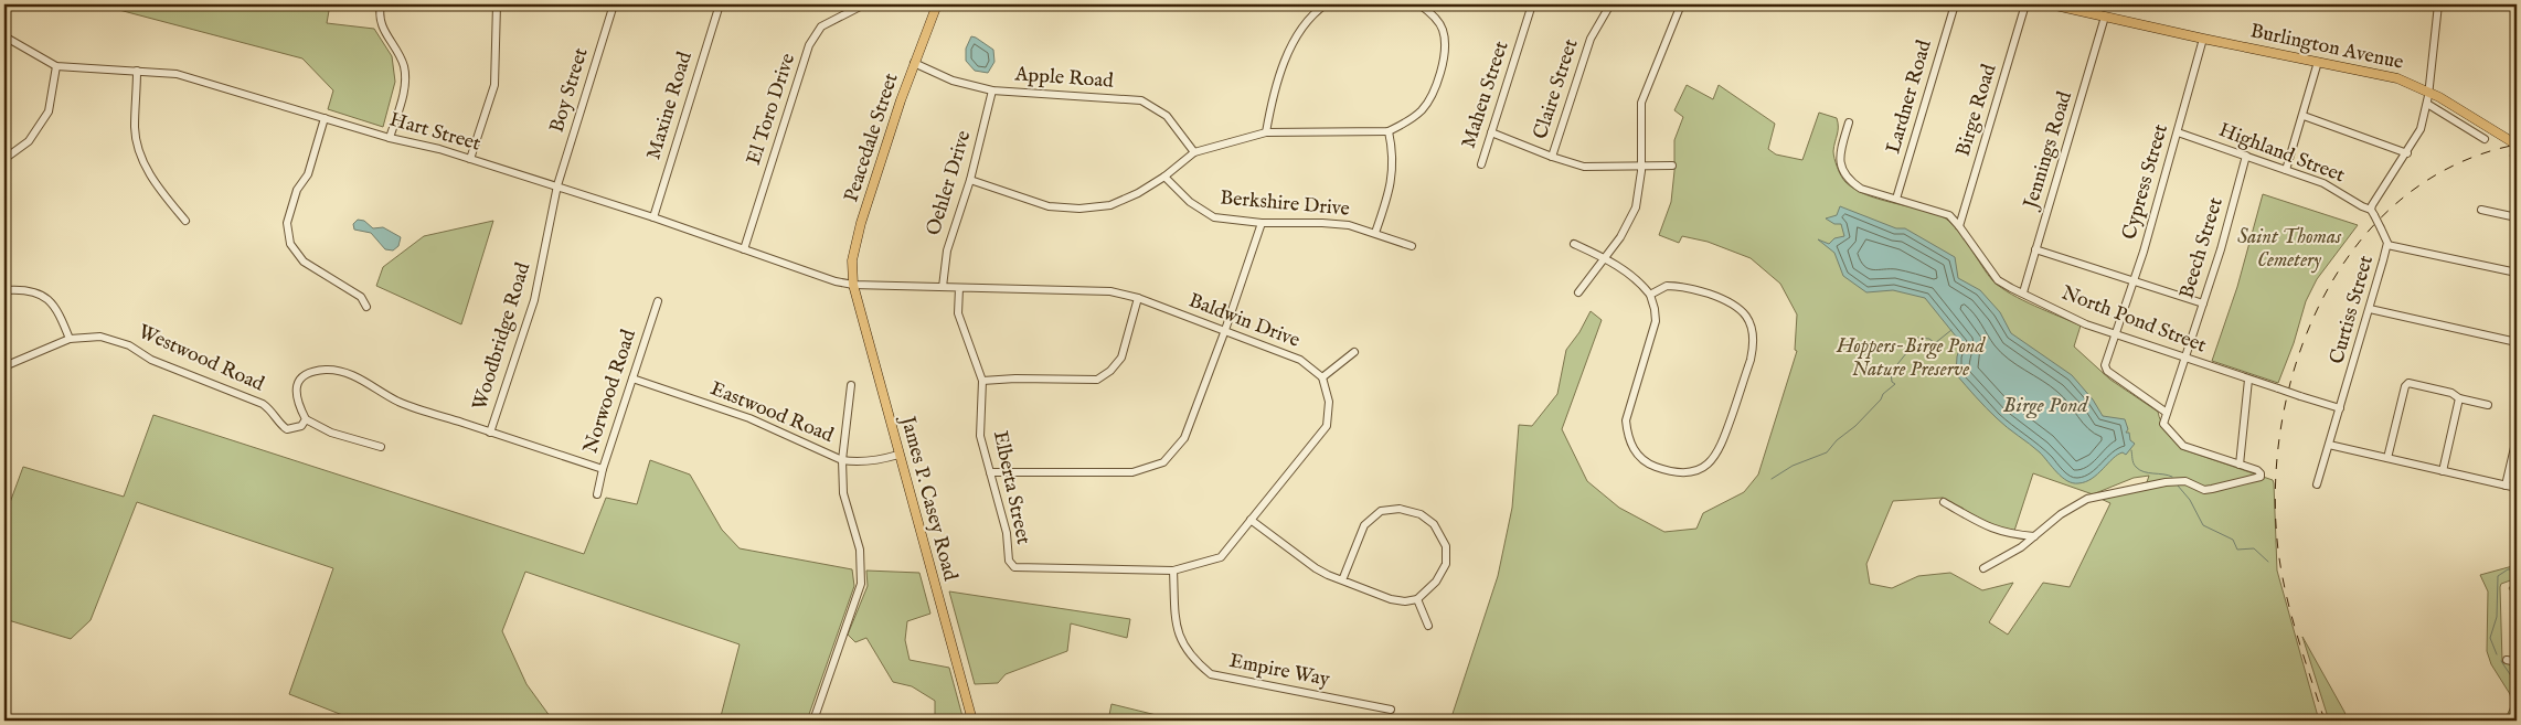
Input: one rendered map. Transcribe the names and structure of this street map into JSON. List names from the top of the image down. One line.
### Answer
{"streets":{"main road":["Burlington Avenue","Peacedale Street","James P. Casey Road"],"street":["Apple Road","Claire Street","Boy Street","Maheu Street","Lardner Road","Maxine Road","El Toro Drive","Birge Road","Hart Street","Jennings Road","Highland Street","Cypress Street","Oehler Drive","Berkshire Drive","Beech Street","Curtiss Street","North Pond Street","Baldwin Drive","Woodbridge Road","Westwood Road","Norwood Road","Eastwood Road","Elberta Street","Empire Way"]},"crossings":[["Burlington Avenue","Jennings Road"],["Burlington Avenue","Cypress Street"],["Apple Road","Peacedale Street"],["Apple Road","Oehler Drive"],["Boy Street","Hart Street"],["Boy Street","Woodbridge Road"],["Lardner Road","North Pond Street"],["Maxine Road","Hart Street"],["El Toro Drive","Hart Street"],["Birge Road","North Pond Street"],["Hart Street","Peacedale Street"],["Hart Street","Baldwin Drive"],["Hart Street","Woodbridge Road"],["Hart Street","James P. Casey Road"],["Peacedale Street","Baldwin Drive"],["Peacedale Street","James P. Casey Road"],["Jennings Road","North Pond Street"],["Highland Street","Cypress Street"],["Highland Street","Beech Street"],["Highland Street","Curtiss Street"],["Cypress Street","Beech Street"],["Cypress Street","North Pond Street"],["Oehler Drive","Baldwin Drive"],["Beech Street","North Pond Street"],["Curtiss Street","North Pond Street"],["Baldwin Drive","Elberta Street"],["Baldwin Drive","James P. Casey Road"],["Norwood Road","Eastwood Road"],["Eastwood Road","James P. Casey Road"],["Elberta Street","Empire Way"]],"water":["Birge Pond"],"parks":["Saint Thomas Cemetery","Hoppers-Birge Pond Nature Preserve"]}
